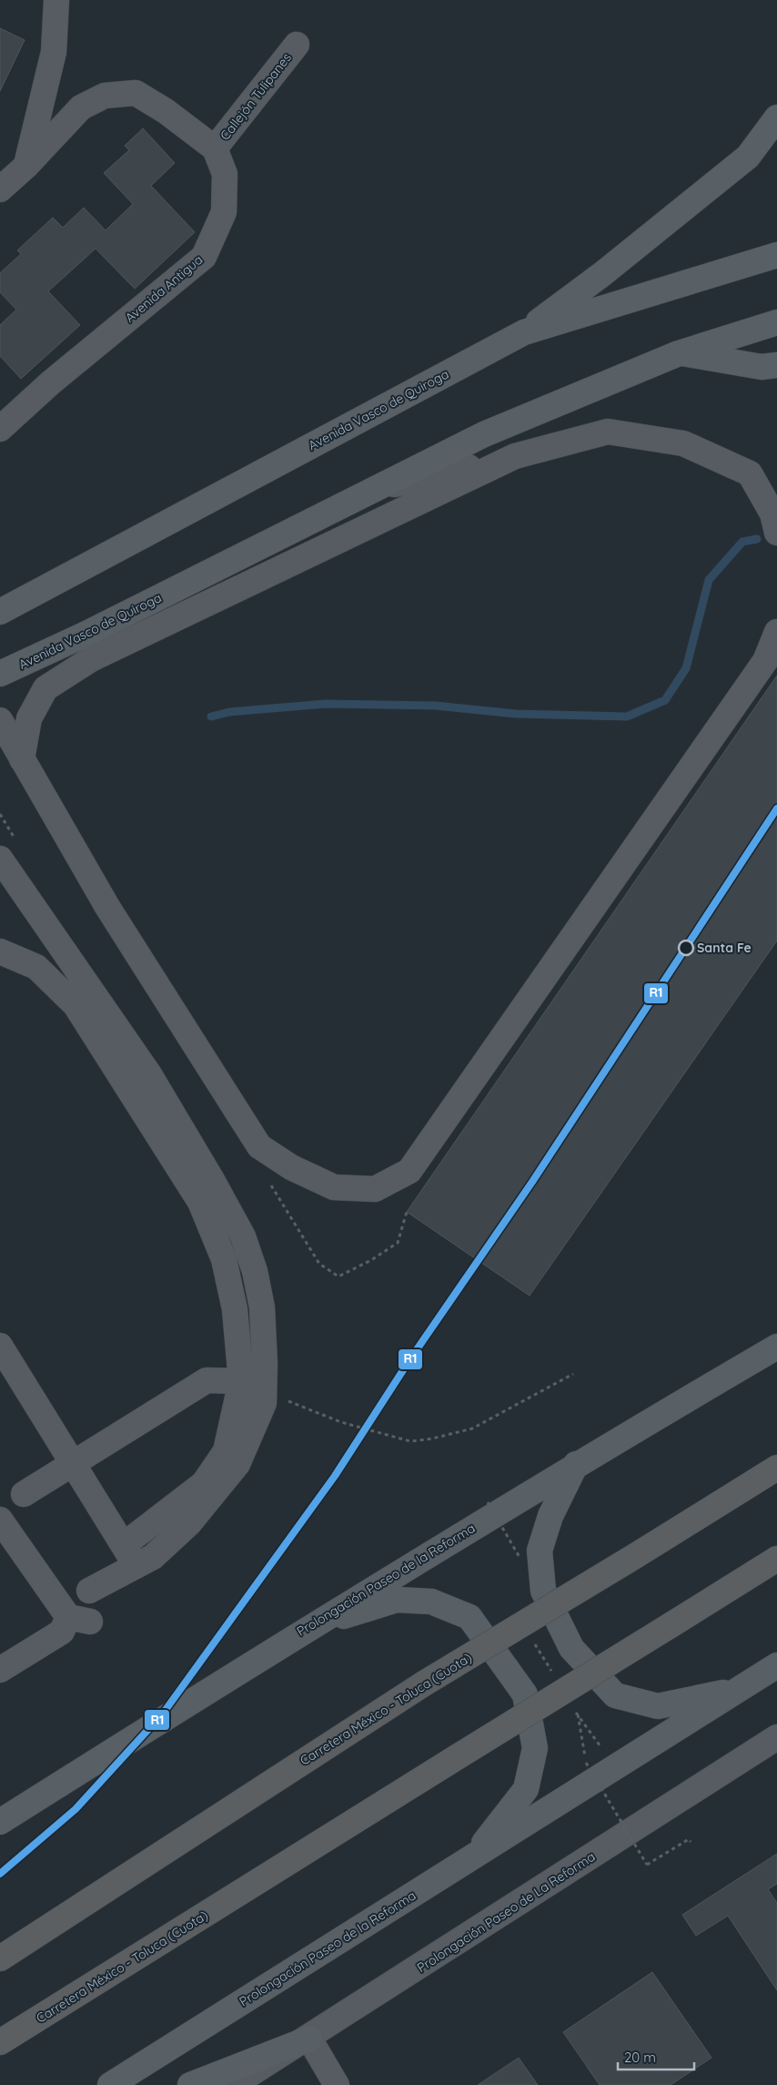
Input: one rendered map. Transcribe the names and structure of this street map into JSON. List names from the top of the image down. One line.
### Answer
{"streets":{"highway":["Carretera México - Toluca (Cuota)"],"main road":["Avenida Vasco de Quiroga","Prolongación Paseo de la Reforma"],"street":["Callejón Tulipanes","Avenida Antigua","Prolongación Paseo de La Reforma"]},"crossings":[["Callejón Tulipanes","Avenida Antigua"]],"places":["Santa Fe"],"lines":["transit line R1"],"scale_bar":"20 m"}
